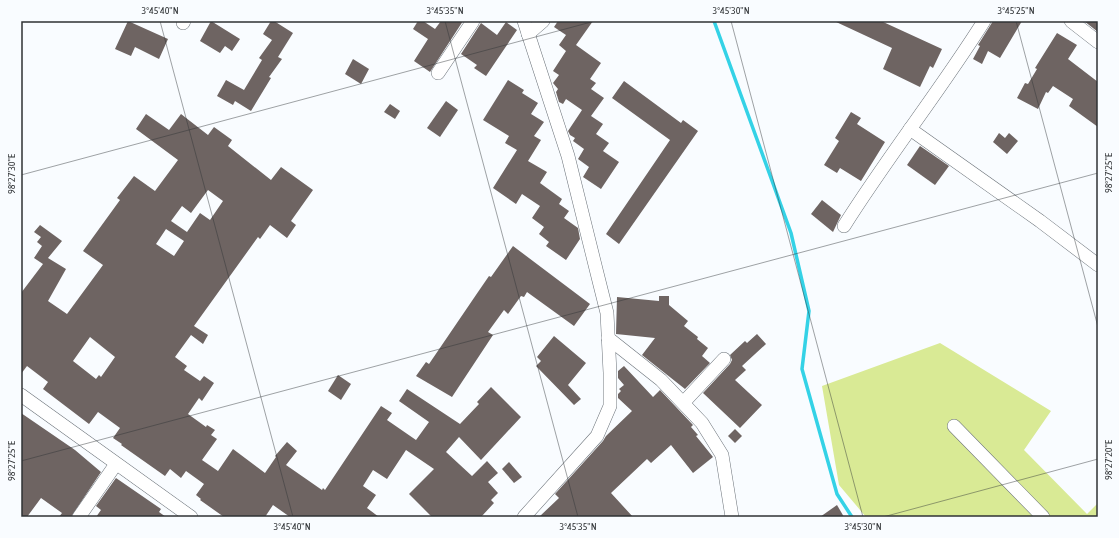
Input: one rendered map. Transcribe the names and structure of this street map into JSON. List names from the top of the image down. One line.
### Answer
{"coordinates":["3°45'40\"N","3°45'35\"N","3°45'30\"N","3°45'25\"N","98°27'25\"E","98°27'30\"E","98°27'20\"E"]}
